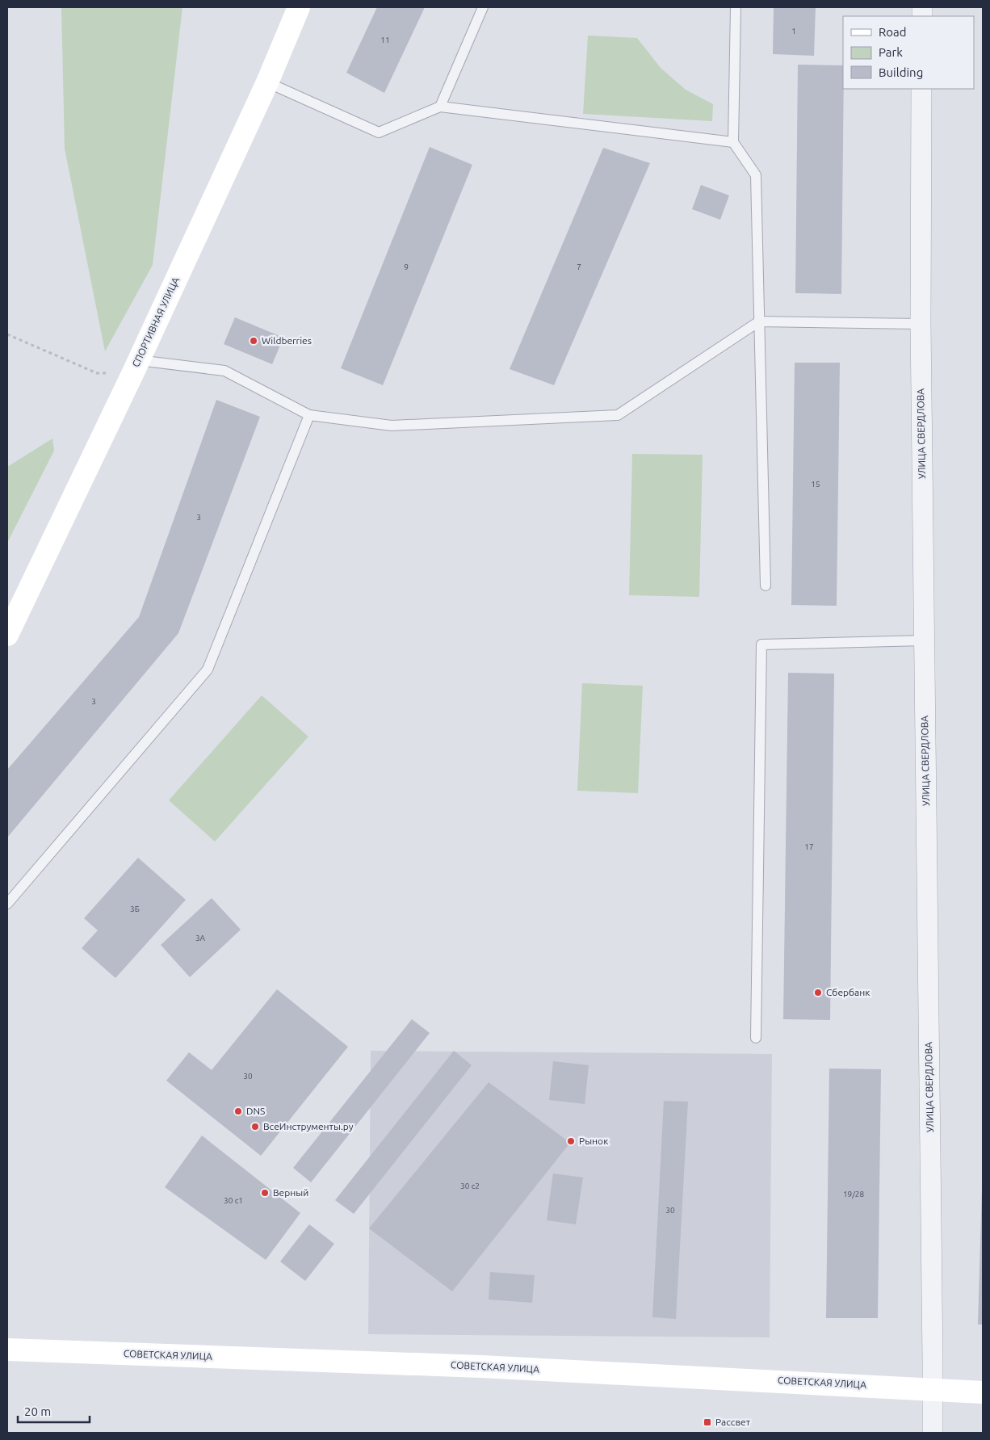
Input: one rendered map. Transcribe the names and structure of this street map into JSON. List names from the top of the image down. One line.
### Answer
{"streets":{"street":["СПОРТИВНАЯ УЛИЦА","УЛИЦА СВЕРДЛОВА","СОВЕТСКАЯ УЛИЦА"]},"crossings":[["УЛИЦА СВЕРДЛОВА","СОВЕТСКАЯ УЛИЦА"]],"places":{"other":["Wildberries","Сбербанк","DNS","ВсеИнструменты.ру","Рынок","Верный"],"transit":["Рассвет"]},"house_numbers":["1","11","9","7","15","3","3","17","3Б","3А","30","30 c2","19/28","30 с1","30"],"legend":["Road","Park","Building"],"scale_bar":"20 m"}
